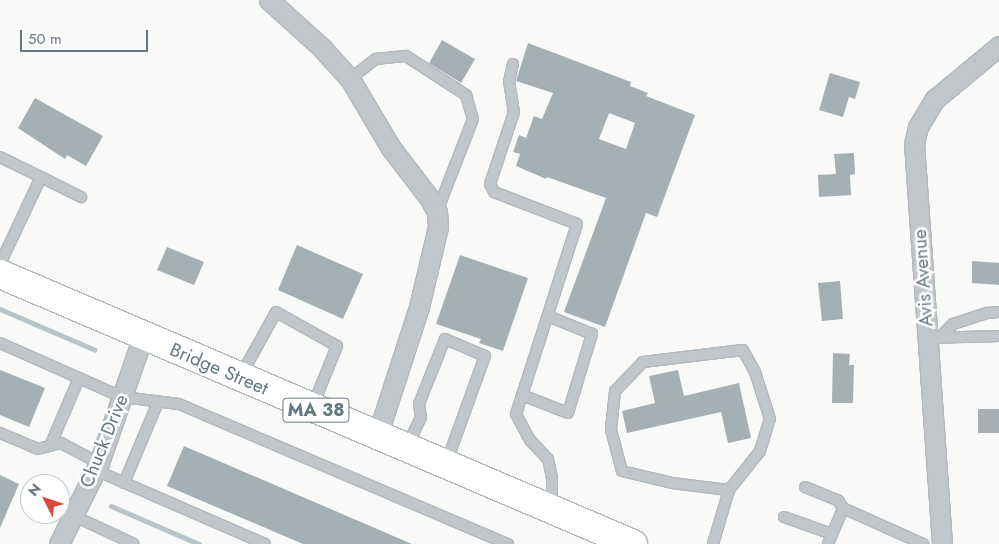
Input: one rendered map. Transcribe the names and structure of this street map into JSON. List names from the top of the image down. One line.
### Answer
{"streets":{"main road":["Bridge Street","MA 38"],"street":["Avis Avenue","Chuck Drive"]},"crossings":[["Bridge Street","Chuck Drive"]],"scale_bar":"50 m","north":"top left"}
